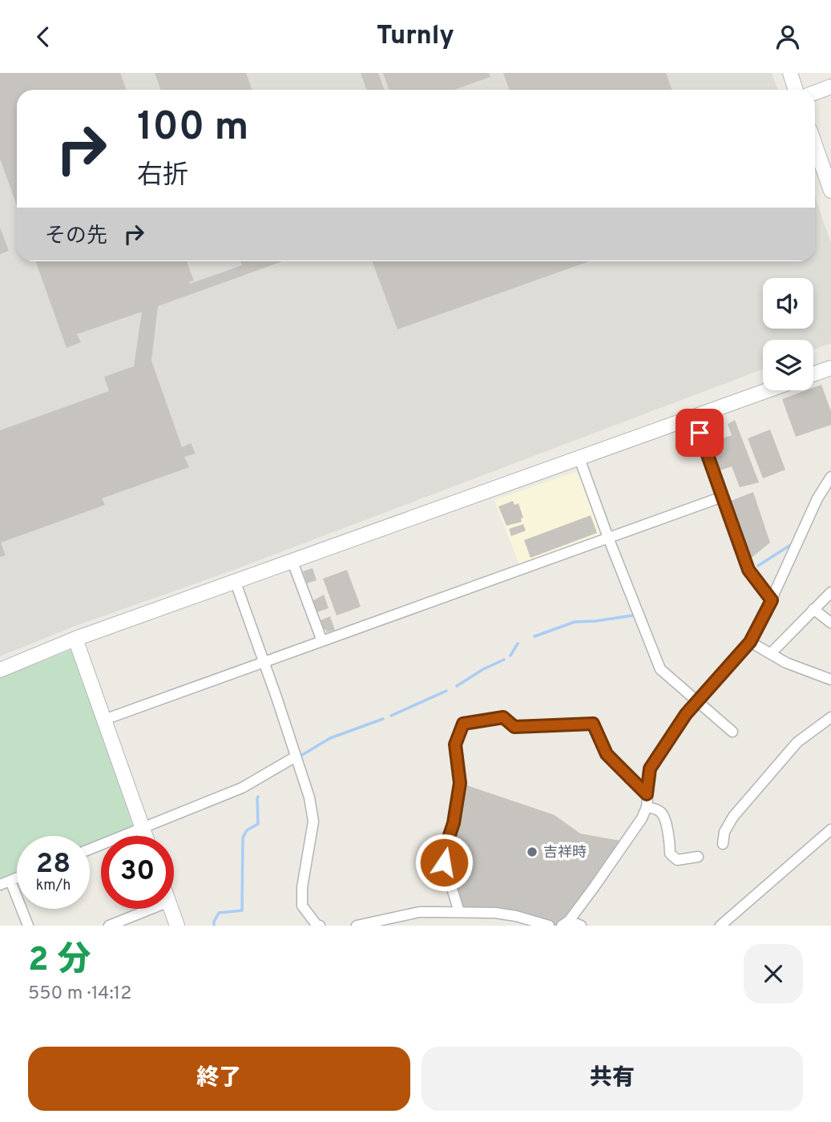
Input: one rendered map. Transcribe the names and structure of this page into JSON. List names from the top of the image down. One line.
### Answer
{"places":["吉祥時"],"page":{"header":"Turnly","turn":["100 m","右折"],"then":"その先","speed":"28 km/h","limit":"30","heading":["2 分","550 m · 14:12"],"buttons":["終了","共有"]}}
